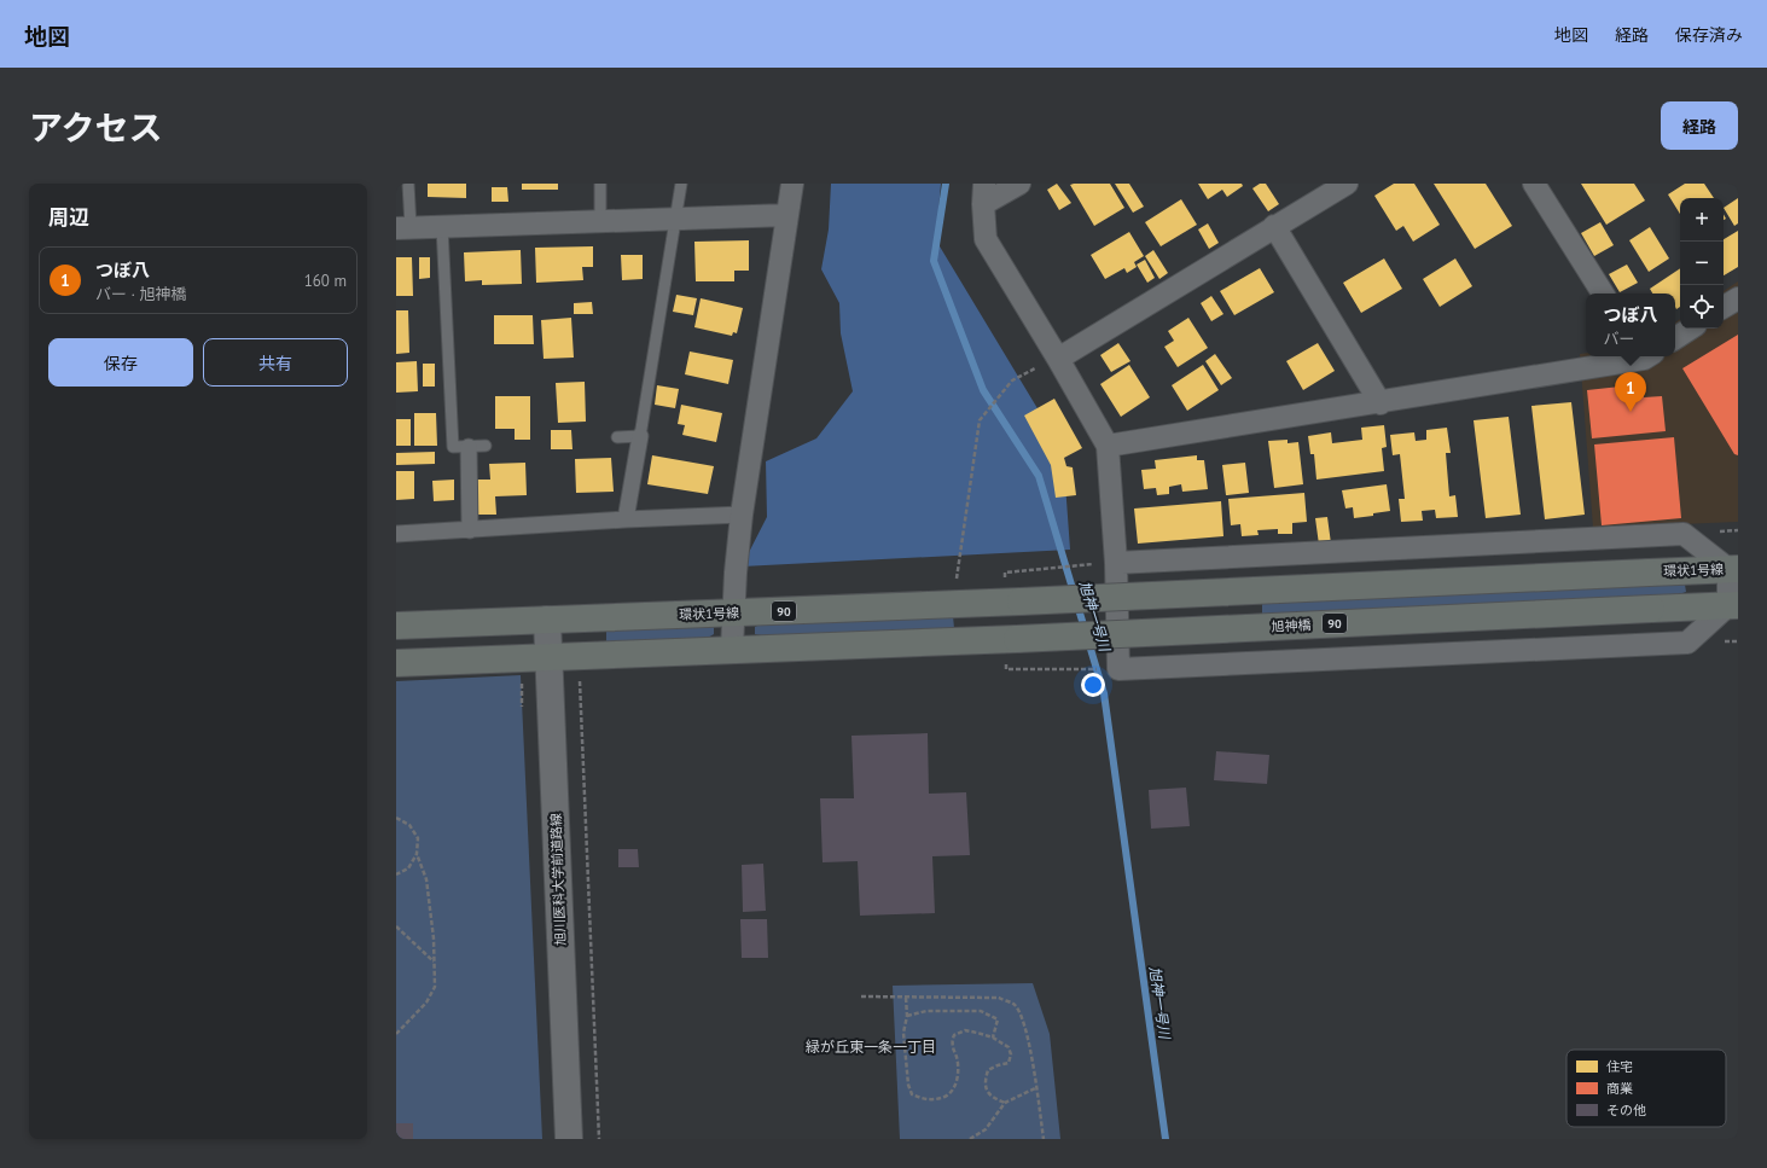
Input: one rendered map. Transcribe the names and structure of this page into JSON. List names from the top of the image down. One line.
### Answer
{"streets":{"main road":["環状1号線","90","旭神橋"],"street":["旭川医科大学前道路線"]},"crossings":[["環状1号線","旭川医科大学前道路線"],["90","旭神橋"],["90","旭川医科大学前道路線"]],"districts":["緑が丘東一条一丁目"],"water":["旭神一号川"],"legend":["住宅","商業","その他"],"page":{"header":"地図","nav":["地図","経路","保存済み"],"title":"アクセス","buttons":["経路",["保存","共有"]],"heading":"周辺","map_buttons":["+","−"],"list":[{"mark":"1","name":"つぼ八","note":"バー · 旭神橋","value":"160 m"}],"popup":["つぼ八","バー"],"pins":"1"}}
